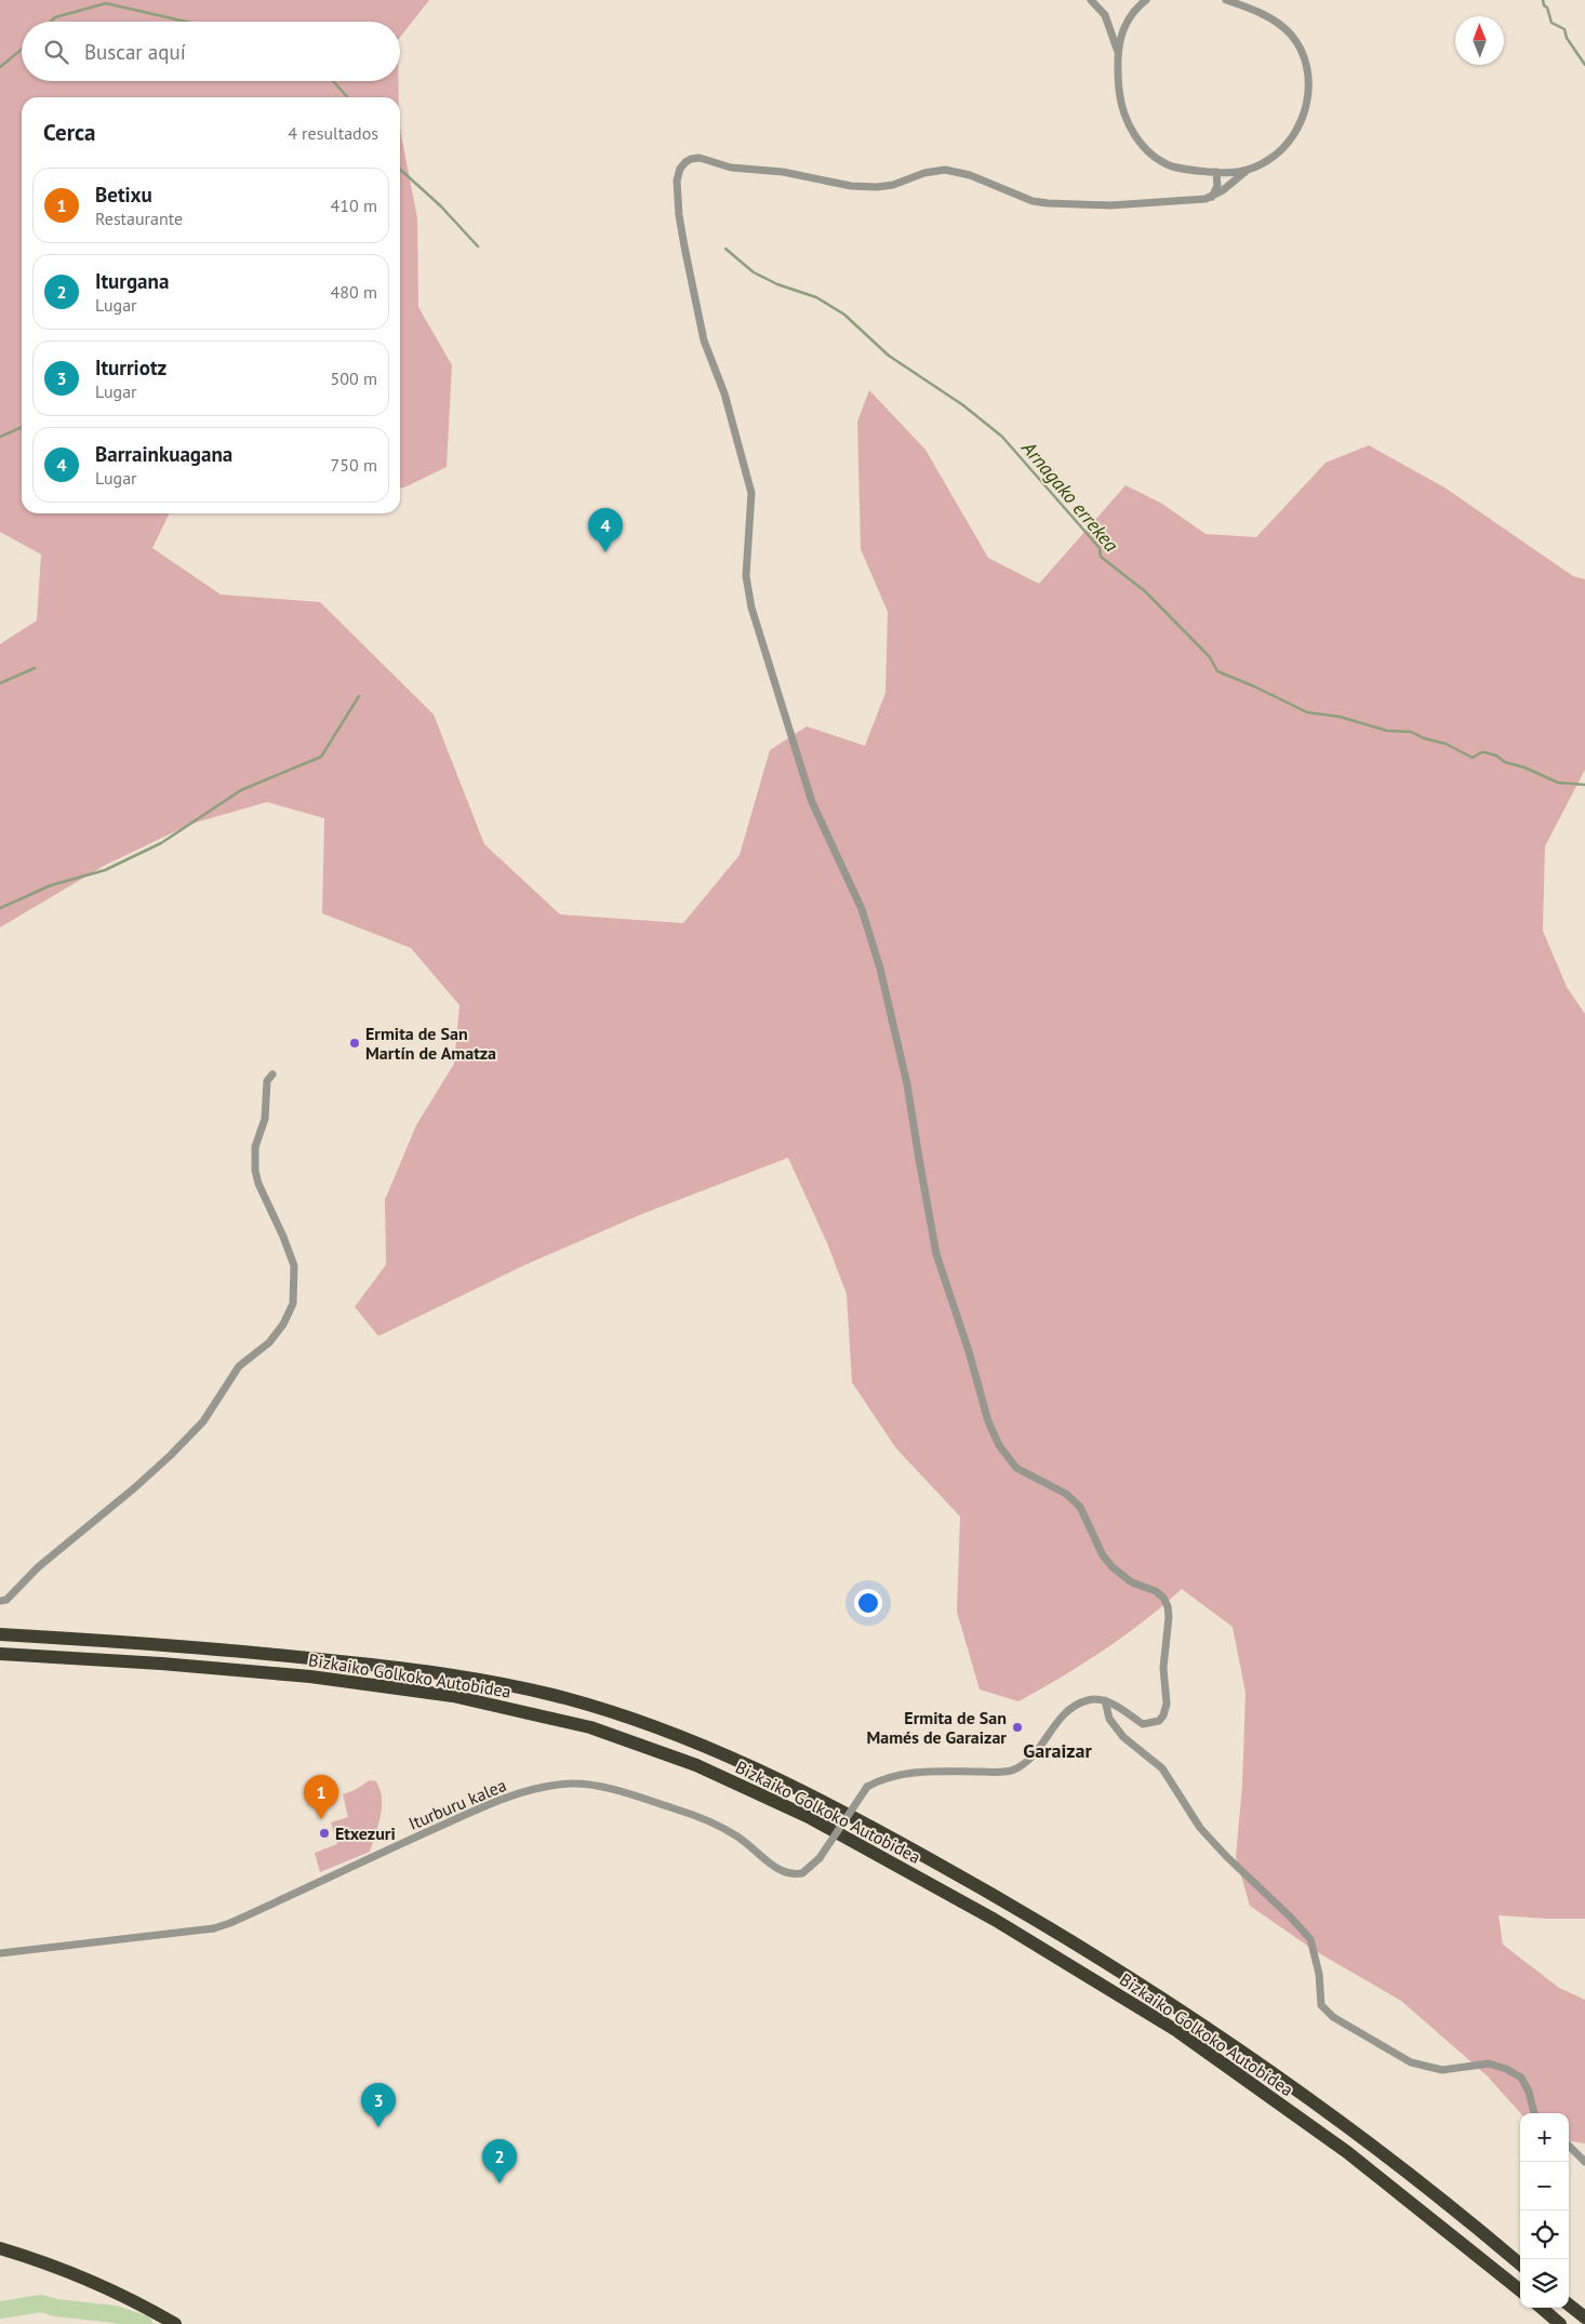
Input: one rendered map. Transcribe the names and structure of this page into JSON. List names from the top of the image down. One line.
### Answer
{"streets":{"highway":["Bizkaiko Golkoko Autobidea"],"street":["Iturburu kalea"]},"districts":["Garaizar"],"water":["Arnagako errekea"],"places":["Ermita de San Martín de Amatza","Ermita de San Mamés de Garaizar","Etxezuri"],"north":"top","page":{"search":"Buscar aquí","heading":["Cerca","4 resultados"],"list":[{"mark":"1","name":"Betixu","note":"Restaurante","value":"410 m"},{"mark":"2","name":"Iturgana","note":"Lugar","value":"480 m"},{"mark":"3","name":"Iturriotz","note":"Lugar","value":"500 m"},{"mark":"4","name":"Barrainkuagana","note":"Lugar","value":"750 m"}],"pins":["4","1","3","2"],"map_buttons":["+","−"]}}
